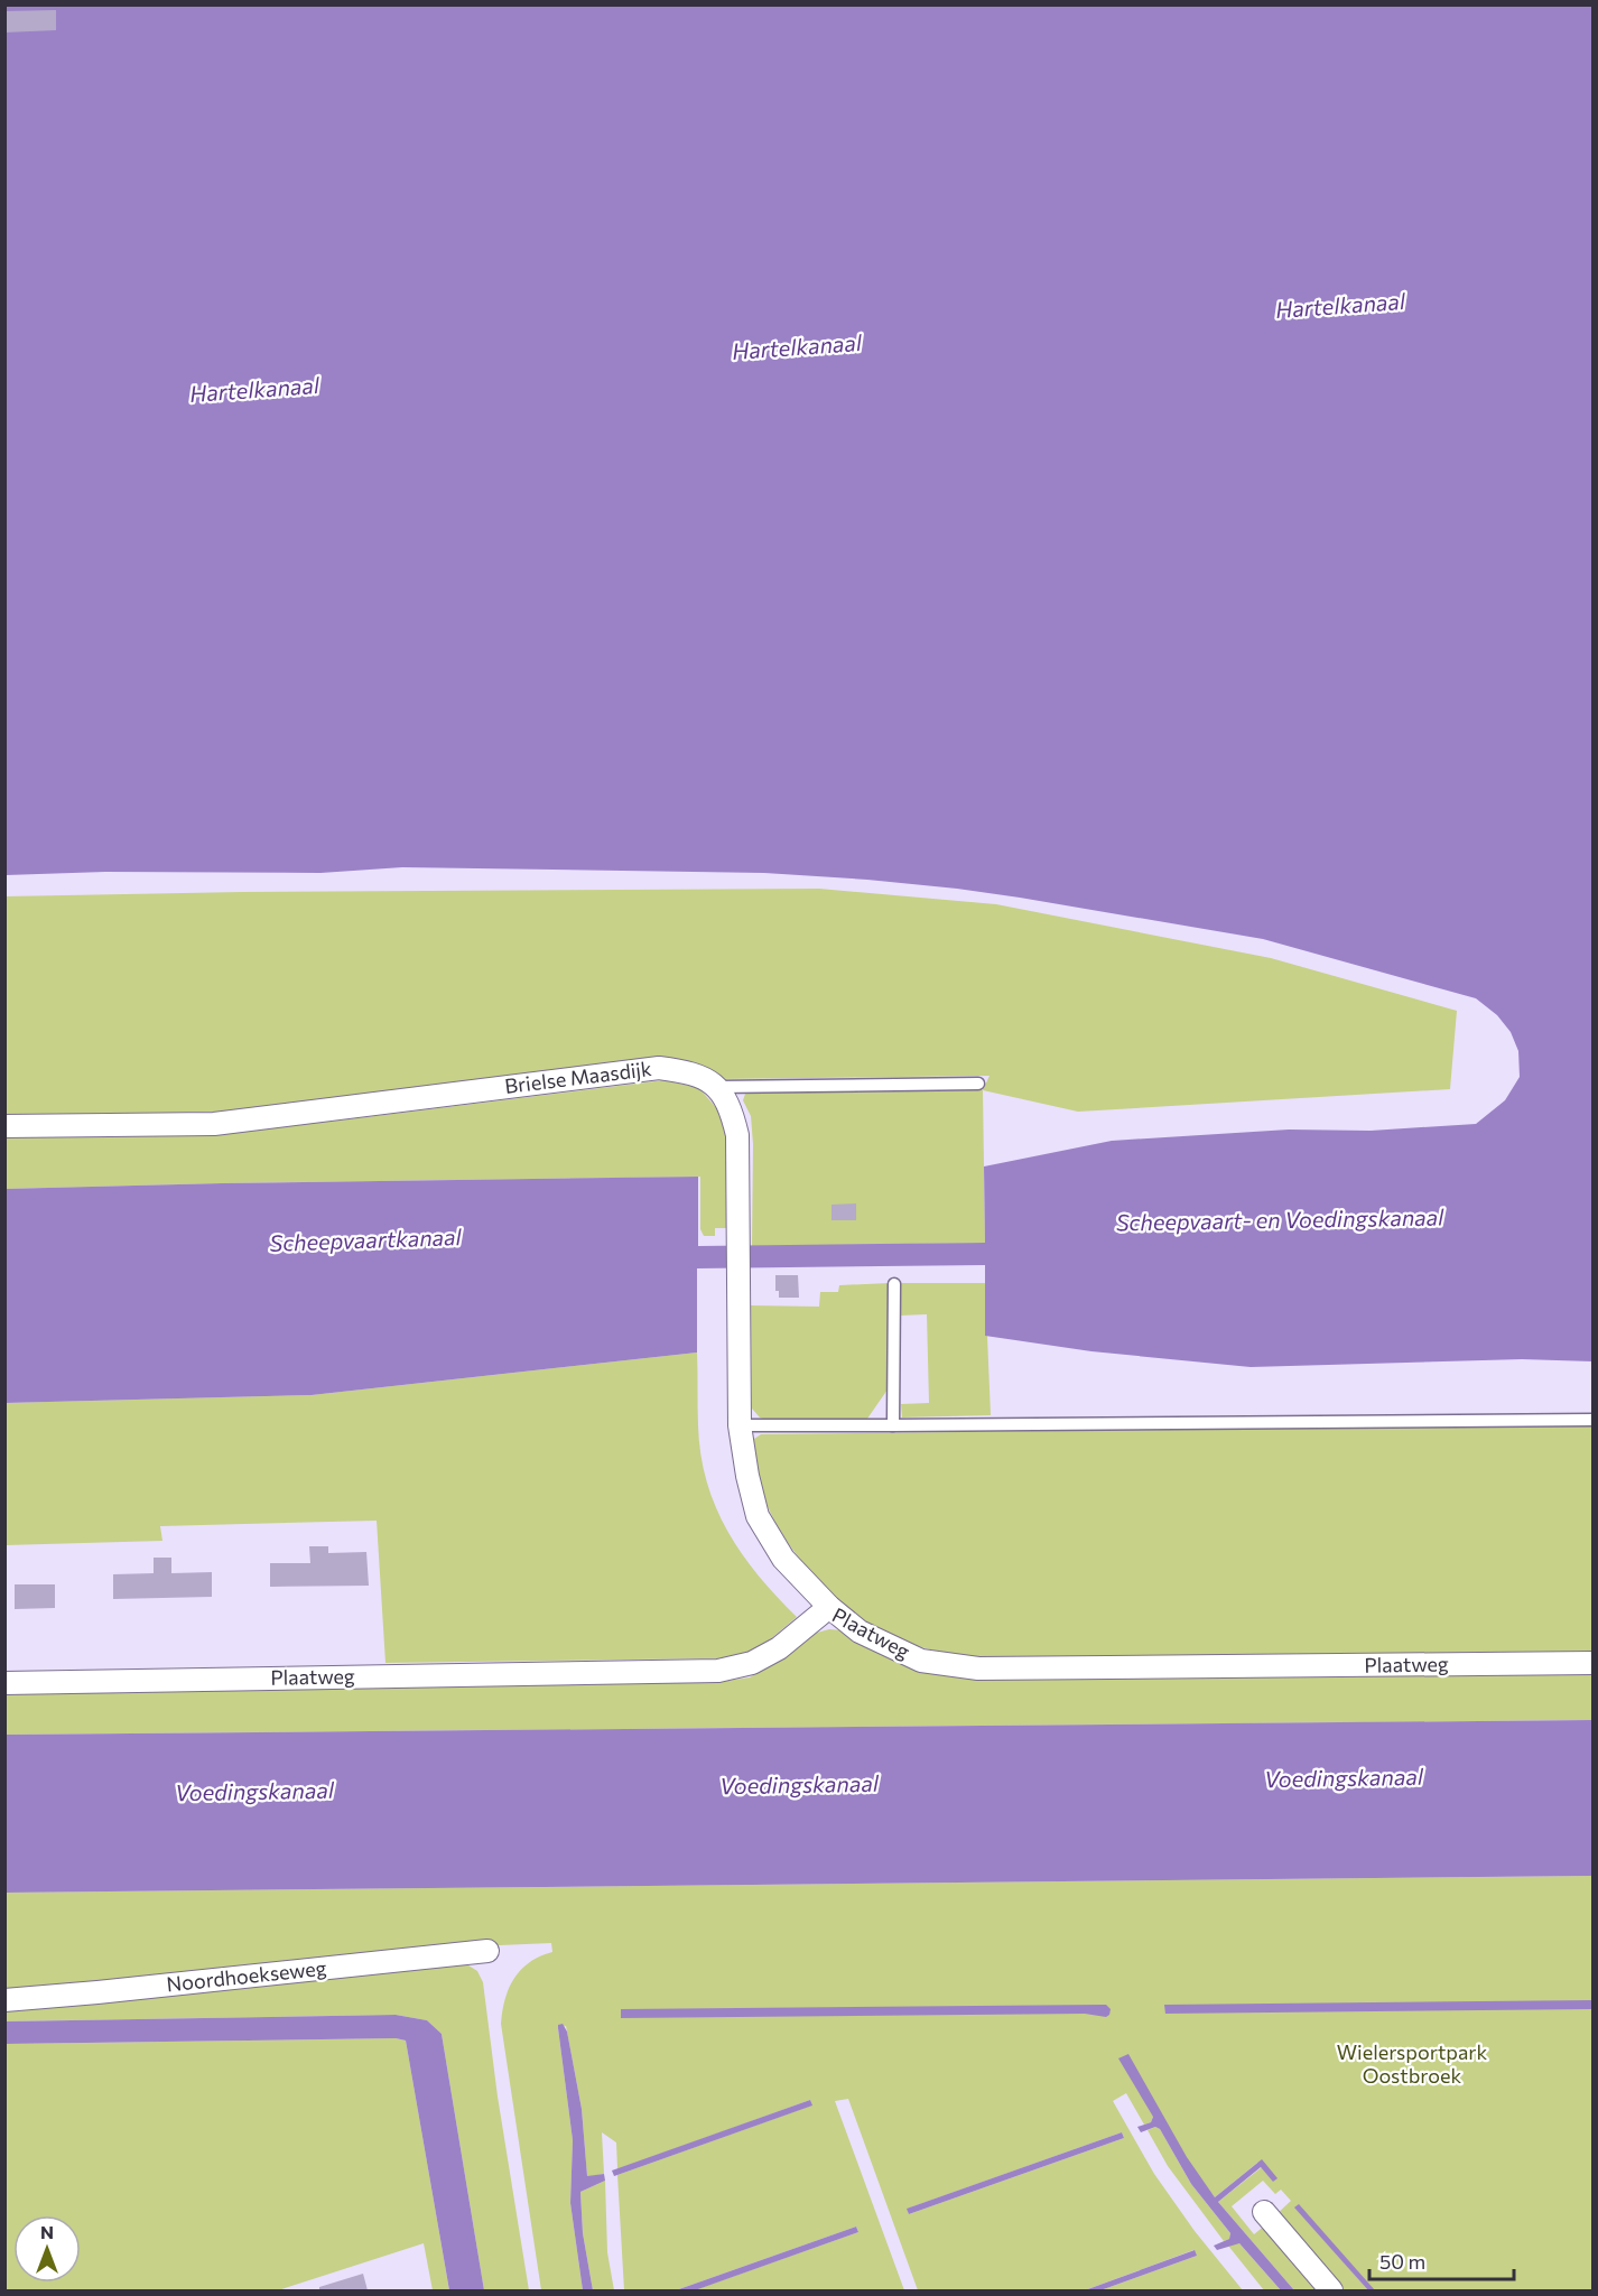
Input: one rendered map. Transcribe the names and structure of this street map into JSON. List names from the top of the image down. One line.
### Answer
{"streets":{"street":["Brielse Maasdijk","Plaatweg","Noordhoekseweg"]},"water":["Hartelkanaal","Scheepvaart- en Voedingskanaal","Scheepvaartkanaal","Voedingskanaal"],"parks":["Wielersportpark Oostbroek"],"scale_bar":"50 m","north":"top"}
